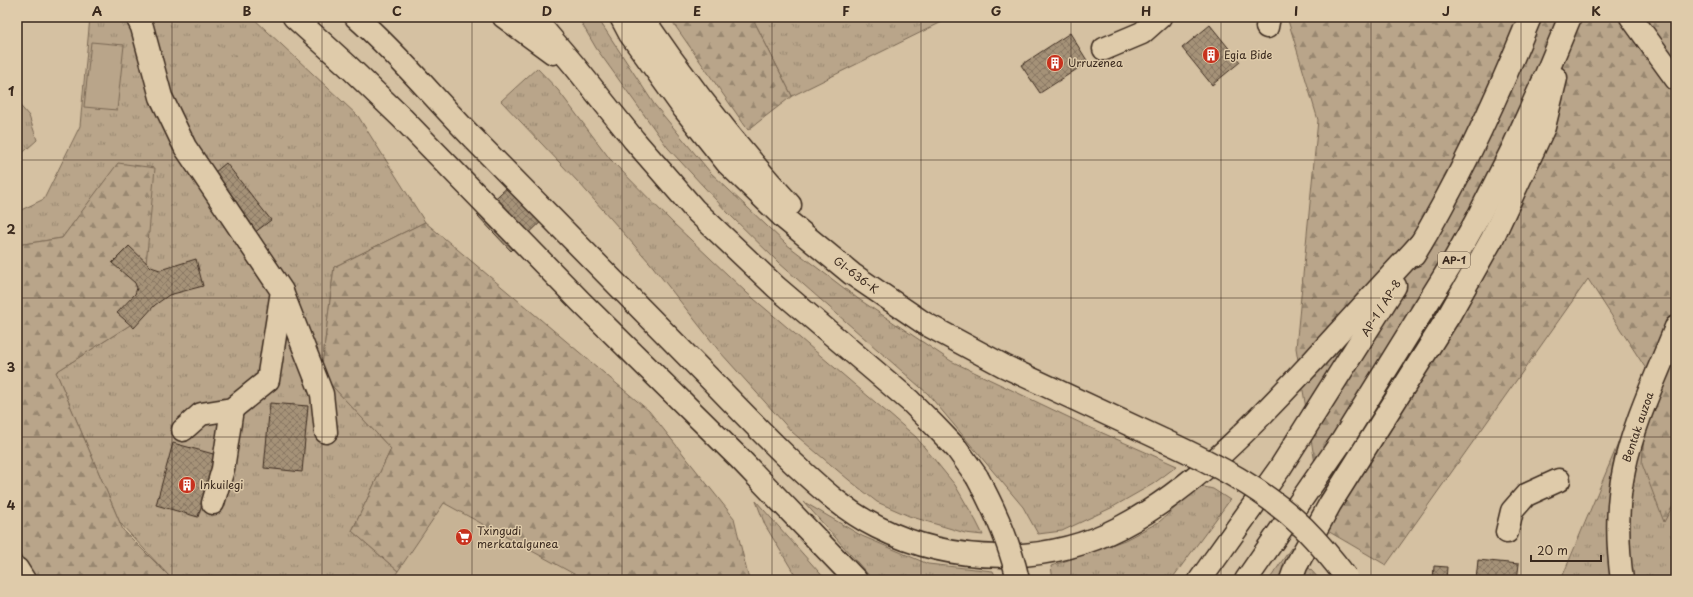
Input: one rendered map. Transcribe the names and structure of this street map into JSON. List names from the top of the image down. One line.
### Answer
{"streets":{"main road":["AP-1","GI-636-K","AP-1 / AP-8","Bentak auzoa"]},"places":{"building":["Egia Bide","Urruzenea","Inkuilegi"],"supermarket":["Txingudi merkatalgunea"]},"scale_bar":"20 m","grid":{"columns":["A","B","C","D","E","F","G","H","I","J","K"],"rows":["1","2","3","4"]}}
